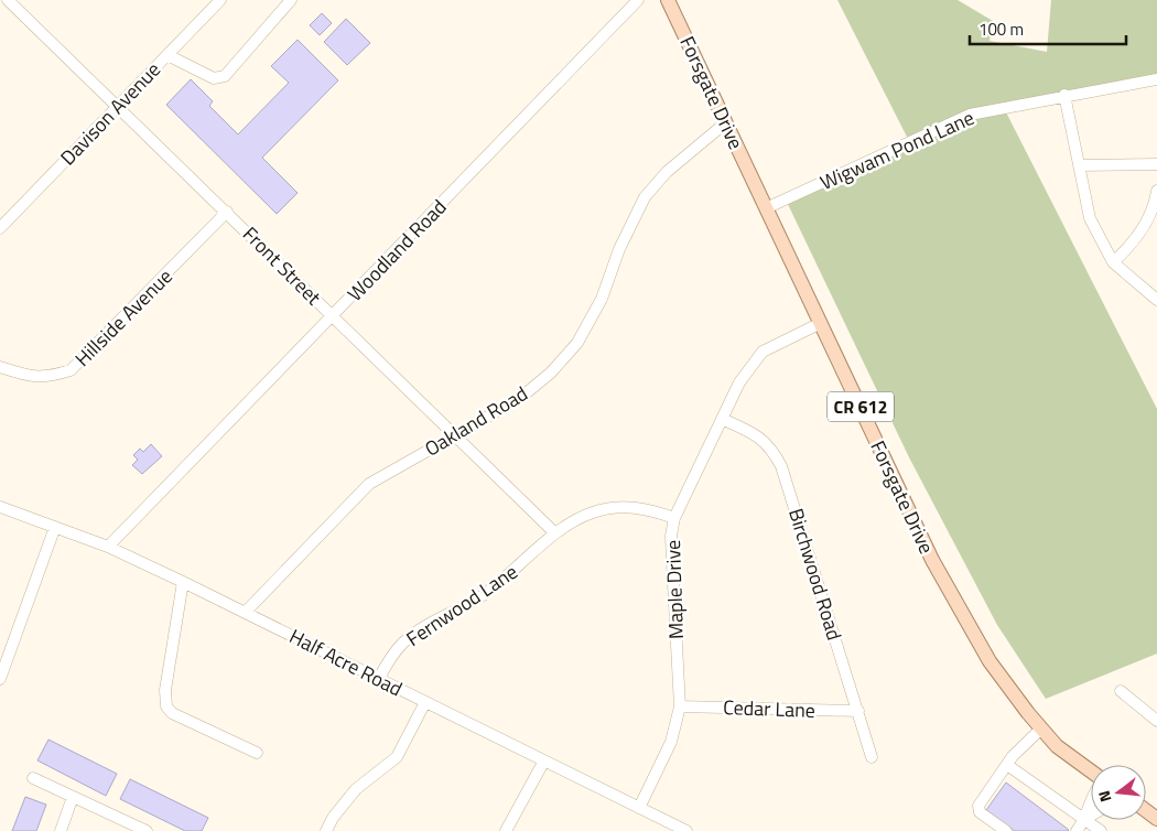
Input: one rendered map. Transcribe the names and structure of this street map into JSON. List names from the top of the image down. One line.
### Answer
{"streets":{"main road":["Forsgate Drive","CR 612"],"street":["Davison Avenue","Wigwam Pond Lane","Woodland Road","Front Street","Hillside Avenue","Oakland Road","Birchwood Road","Maple Drive","Fernwood Lane","Half Acre Road","Cedar Lane"]},"crossings":[["Forsgate Drive","Wigwam Pond Lane"],["Forsgate Drive","Oakland Road"],["Forsgate Drive","Maple Drive"],["Davison Avenue","Front Street"],["Woodland Road","Front Street"],["Woodland Road","Half Acre Road"],["Front Street","Hillside Avenue"],["Front Street","Oakland Road"],["Front Street","Fernwood Lane"],["Oakland Road","Half Acre Road"],["Birchwood Road","Maple Drive"],["Birchwood Road","Cedar Lane"],["Maple Drive","Fernwood Lane"],["Maple Drive","Half Acre Road"],["Maple Drive","Cedar Lane"],["Fernwood Lane","Half Acre Road"]],"scale_bar":"100 m","north":"left"}
